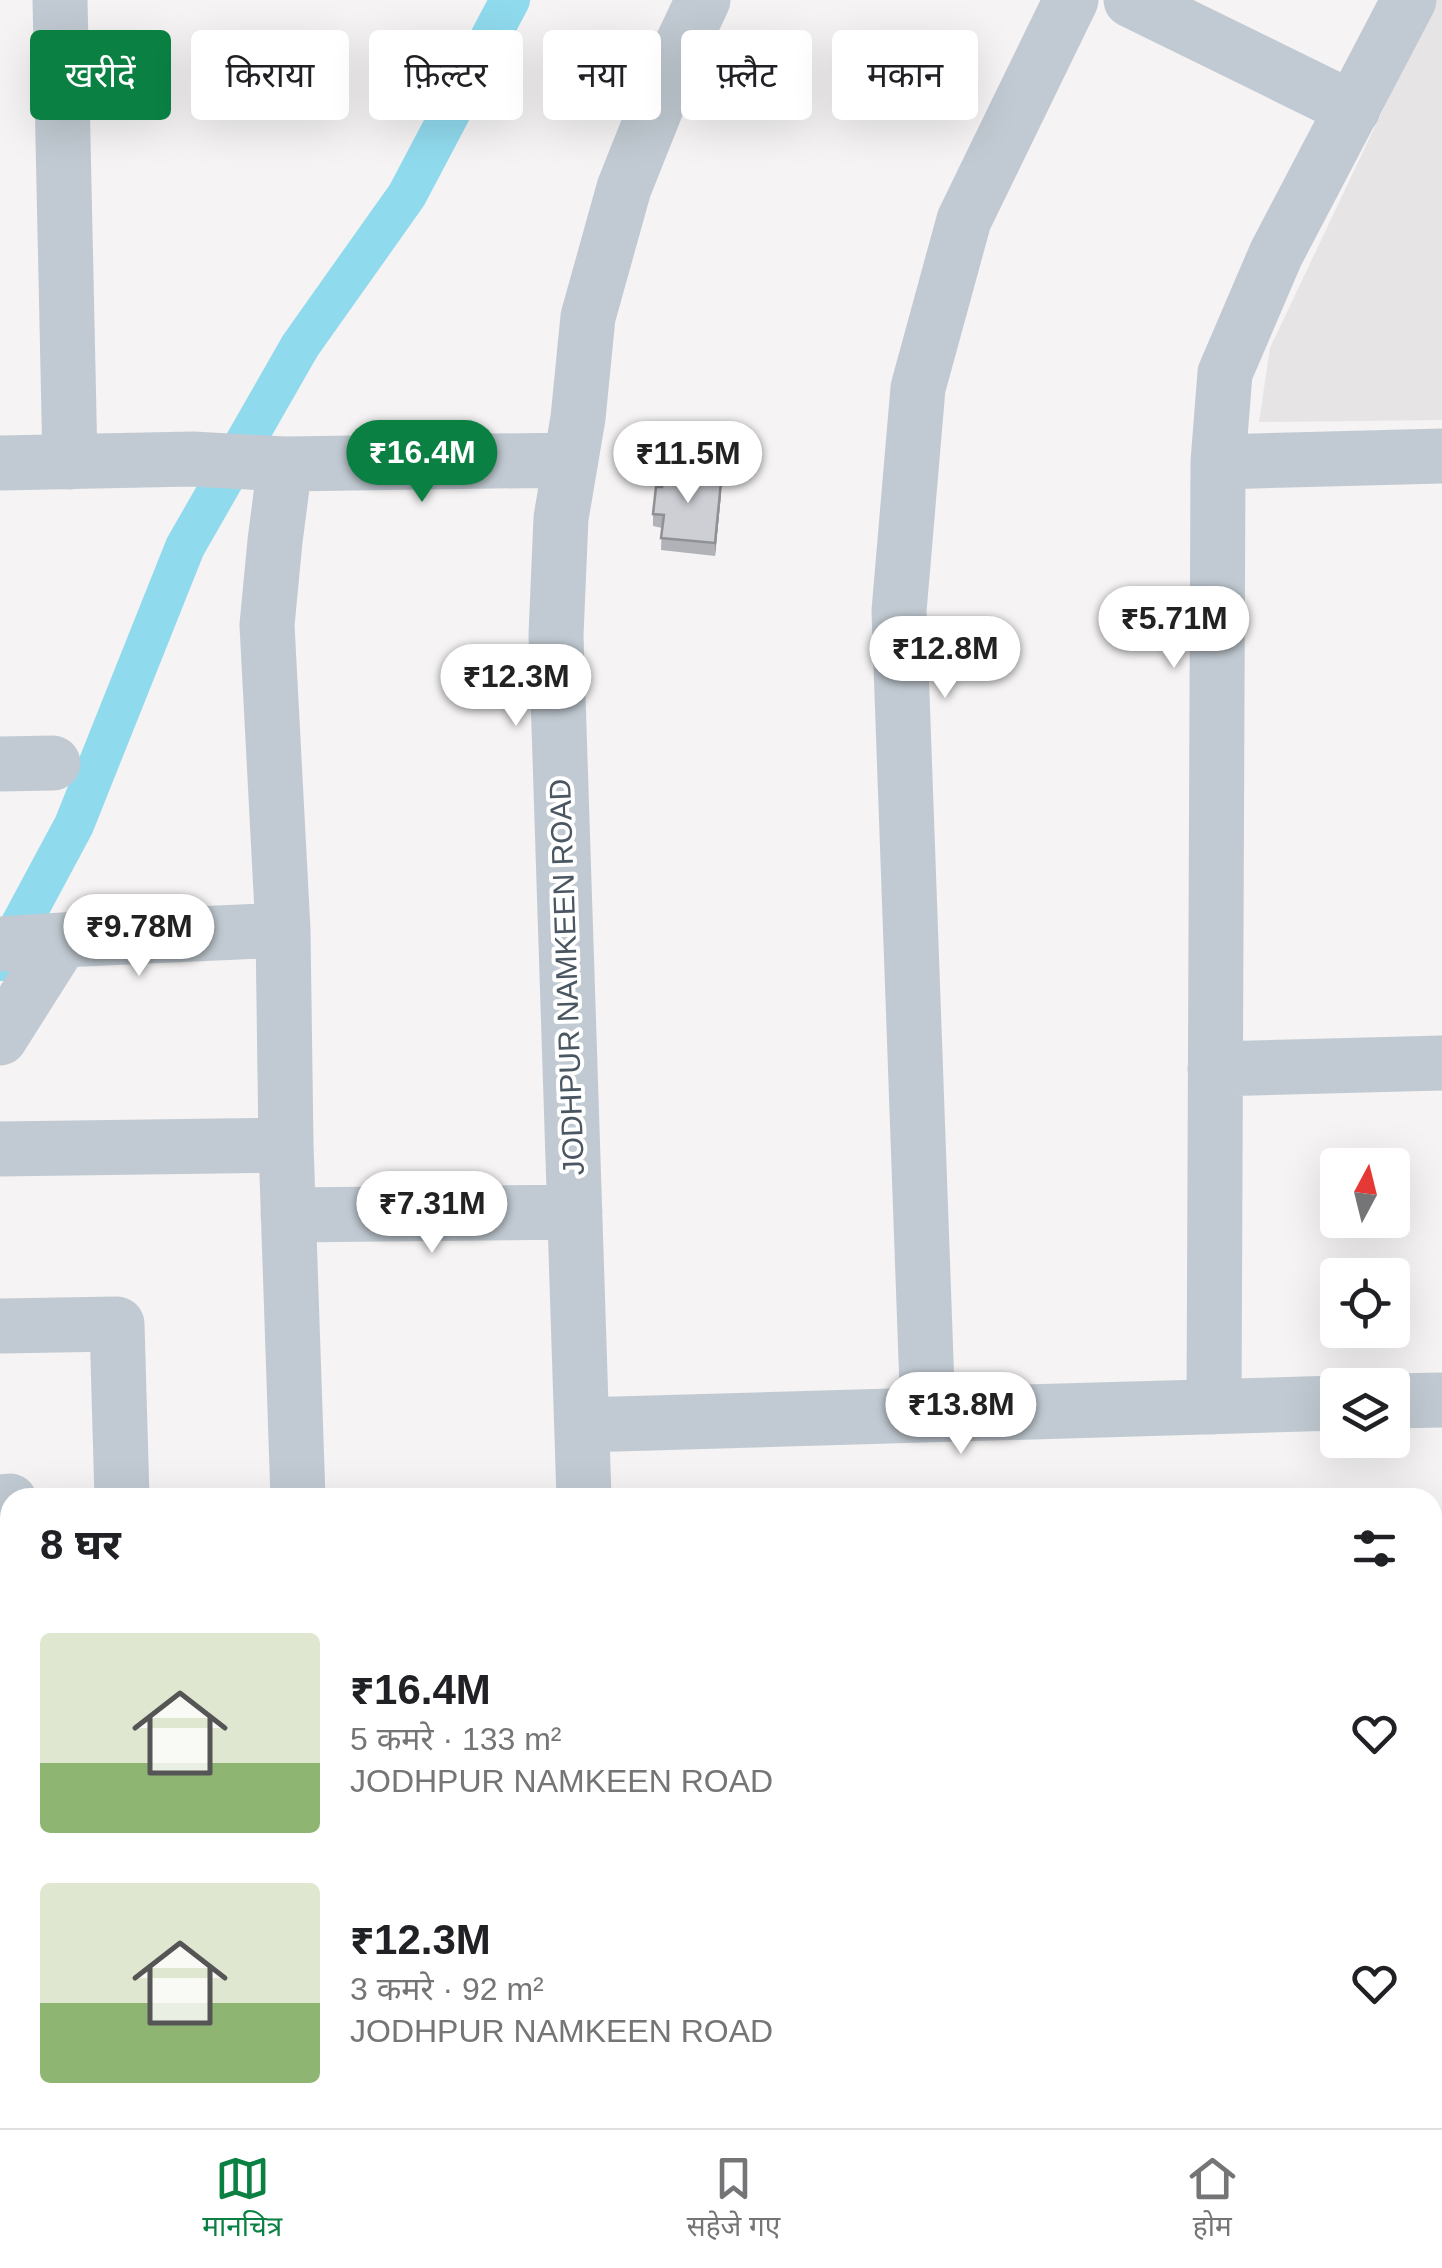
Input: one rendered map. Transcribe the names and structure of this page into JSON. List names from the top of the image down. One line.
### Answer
{"streets":{"street":["JODHPUR NAMKEEN ROAD"]},"north":"top","page":{"chip":["खरीदें","किराया","फ़िल्टर","नया","फ़्लैट","मकान"],"price":["₹16.4M","₹11.5M","₹5.71M","₹12.8M","₹12.3M","₹9.78M","₹7.31M","₹13.8M"],"heading":"8 घर","list":[{"name":"₹16.4M","note":"5 कमरे · 133 m² · JODHPUR NAMKEEN ROAD"},{"name":"₹12.3M","note":"3 कमरे · 92 m² · JODHPUR NAMKEEN ROAD"}],"tabs":["मानचित्र","सहेजे गए","होम"]}}
